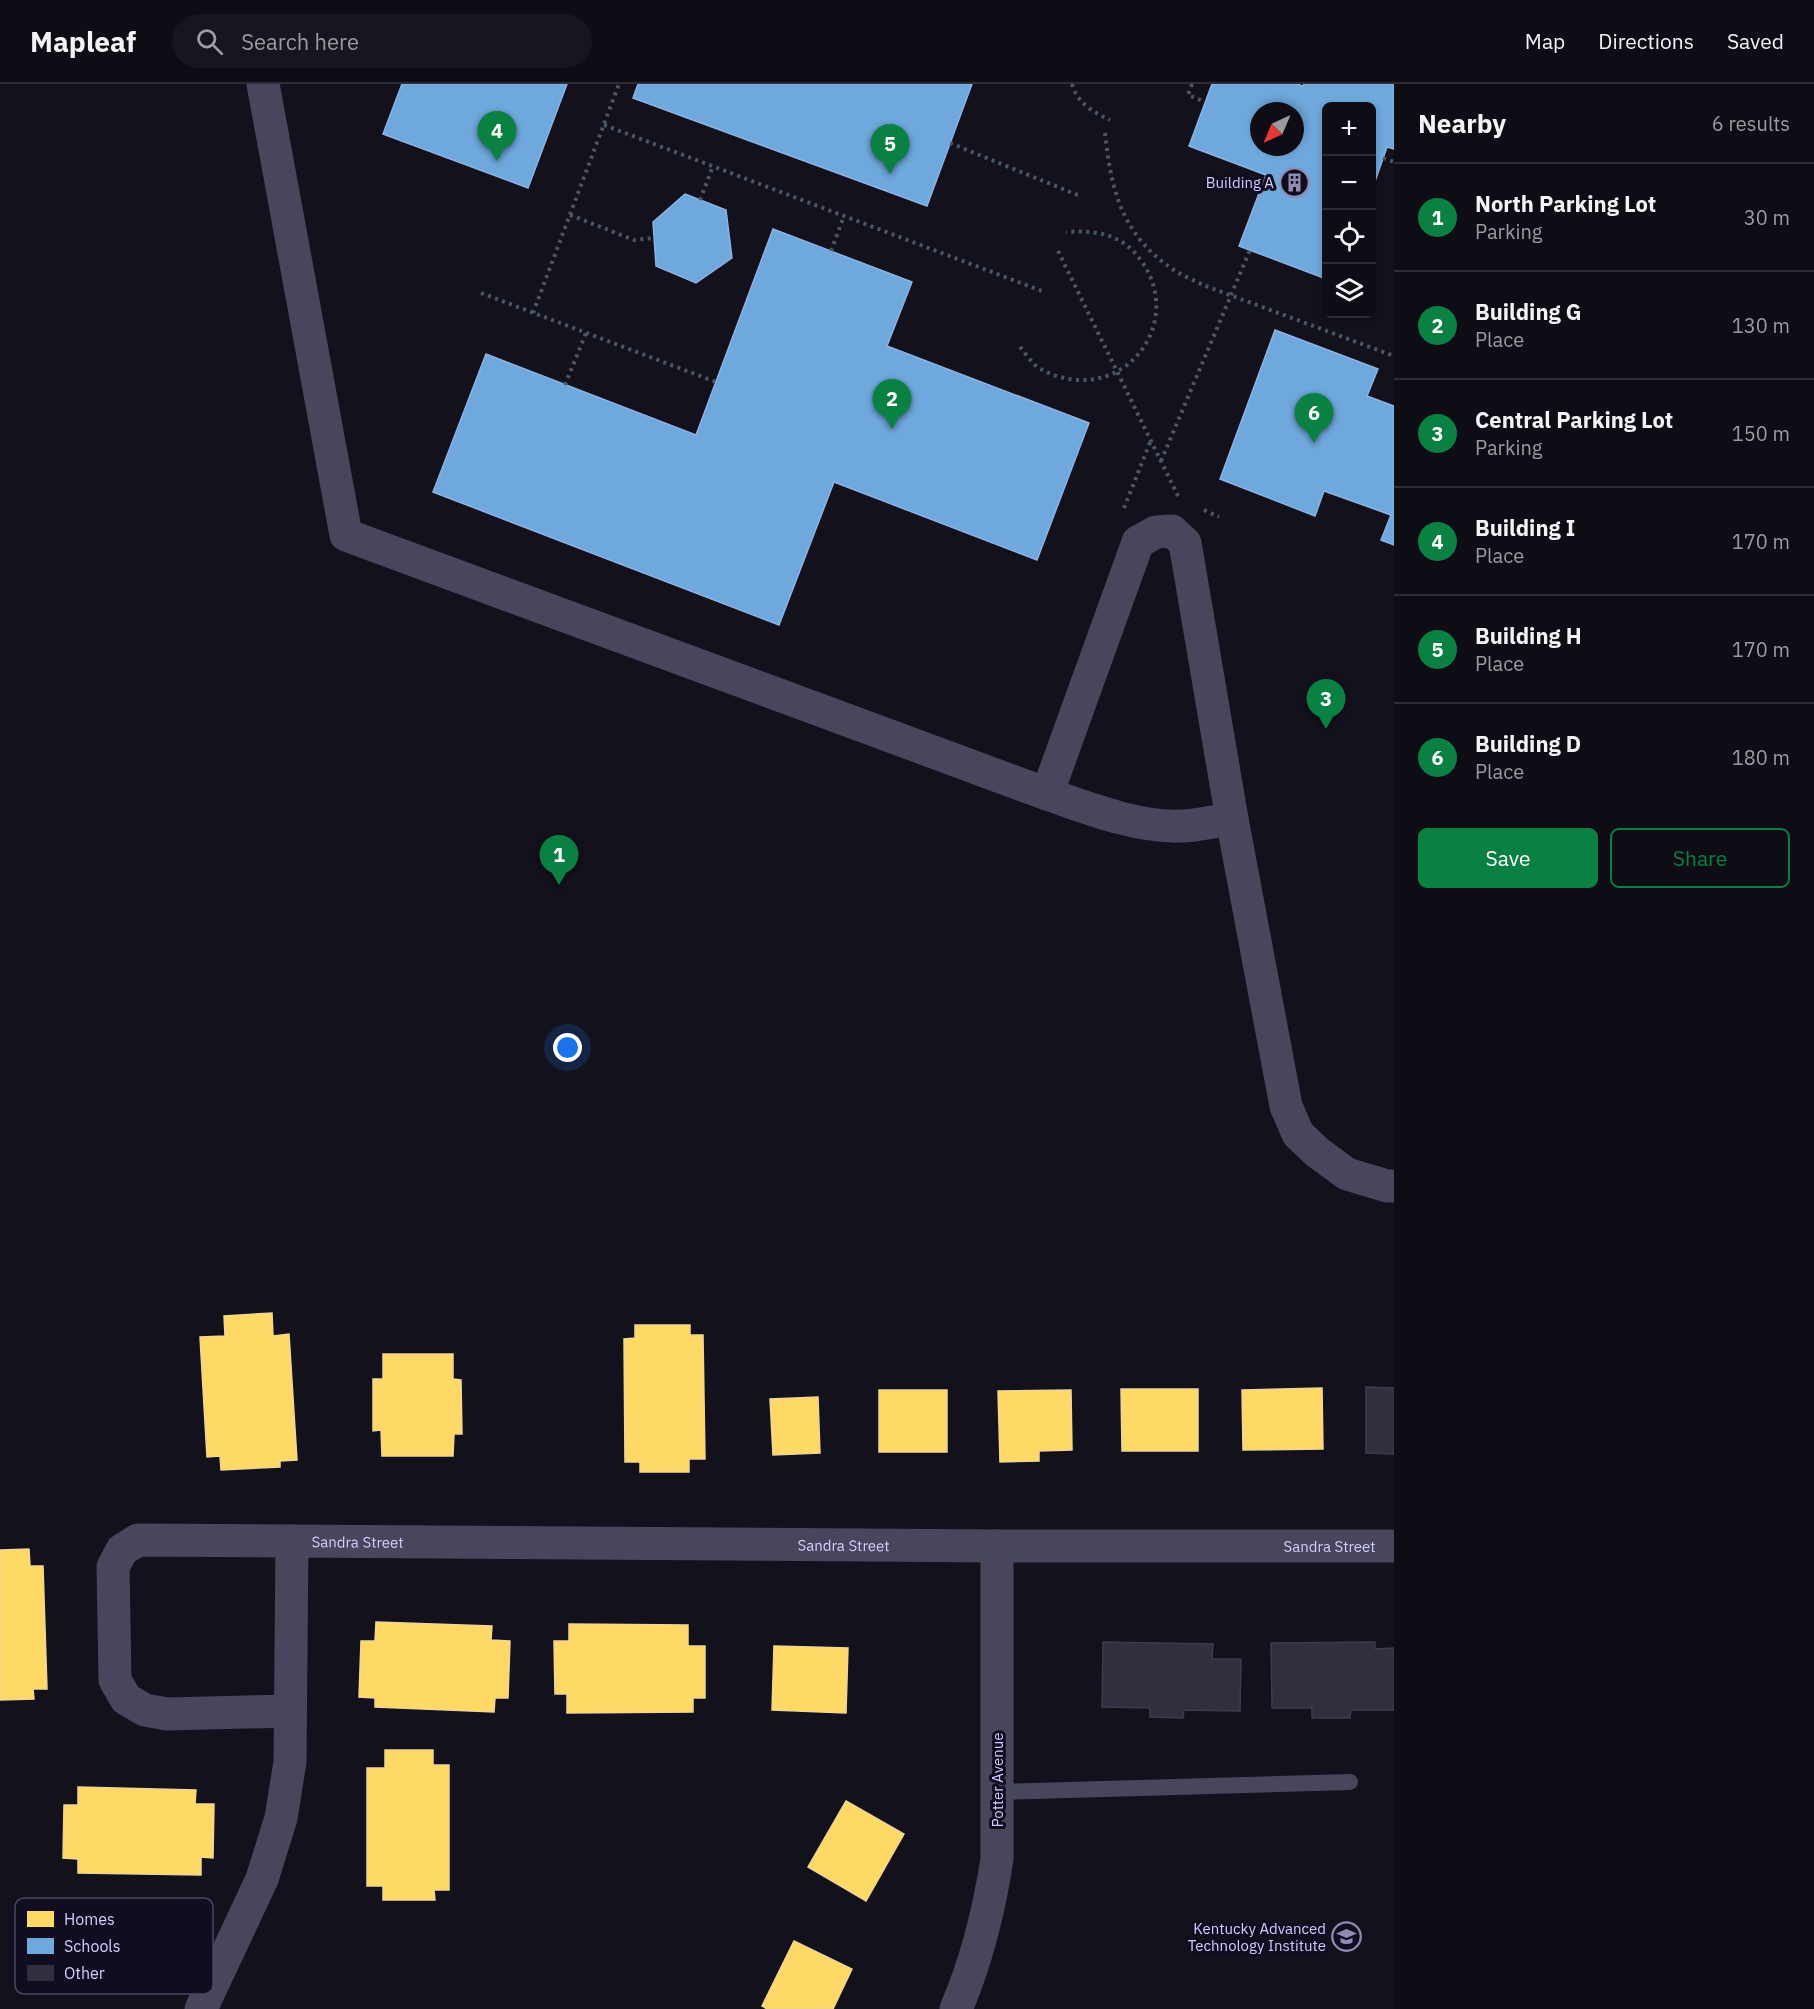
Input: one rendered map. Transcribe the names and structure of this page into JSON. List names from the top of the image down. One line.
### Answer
{"streets":{"street":["Sandra Street","Potter Avenue"]},"crossings":[["Sandra Street","Potter Avenue"]],"places":{"building":["Building A"],"school or university":["Kentucky Advanced Technology Institute"]},"legend":["Homes","Schools","Other"],"north":"bottom left","page":{"header":"Mapleaf","search":"Search here","nav":["Map","Directions","Saved"],"heading":["Nearby","6 results"],"map_buttons":["+","−"],"pins":["4","5","2","6","3","1"],"list":[{"mark":"1","name":"North Parking Lot","note":"Parking","value":"30 m"},{"mark":"2","name":"Building G","note":"Place","value":"130 m"},{"mark":"3","name":"Central Parking Lot","note":"Parking","value":"150 m"},{"mark":"4","name":"Building I","note":"Place","value":"170 m"},{"mark":"5","name":"Building H","note":"Place","value":"170 m"},{"mark":"6","name":"Building D","note":"Place","value":"180 m"}],"buttons":["Save","Share"]}}
